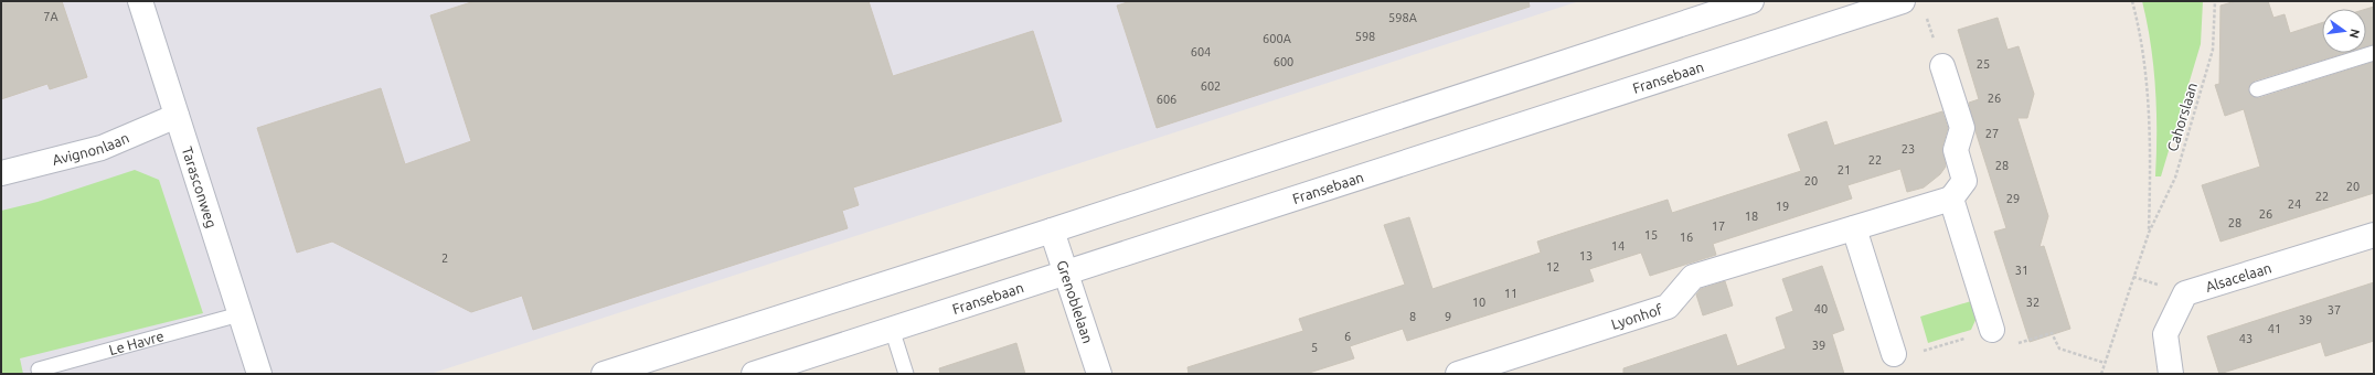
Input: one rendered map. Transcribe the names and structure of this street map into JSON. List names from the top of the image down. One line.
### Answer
{"streets":{"street":["Fransebaan","Avignonlaan","Tarasconweg","Alsacelaan","Grenoblelaan","Lyonhof"],"lane":["Le Havre"],"path":["Cahorslaan"]},"crossings":[["Fransebaan","Grenoblelaan"],["Avignonlaan","Tarasconweg"],["Tarasconweg","Le Havre"]],"house_numbers":["7A","598A","598","600A","604","600","25","602","26","606","27","23","22","28","21","20","20","22","29","24","19","26","18","28","17","15","16","14","13","2","12","31","11","10","32","40","37","8","9","39","41","6","43","39","5"],"north":"right"}
